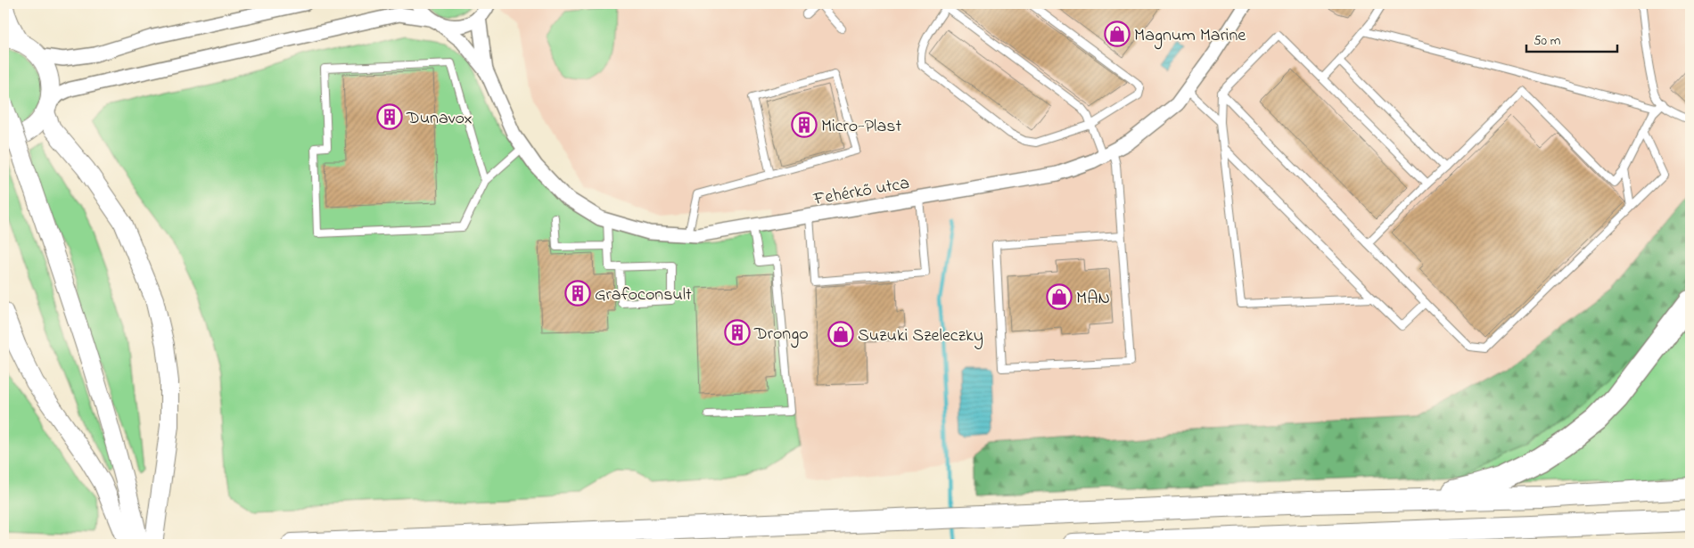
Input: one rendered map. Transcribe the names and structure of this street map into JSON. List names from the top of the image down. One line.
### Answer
{"streets":{"street":["Fehérkő utca"]},"places":{"shop":["Magnum Marine","MAN","Suzuki Szeleczky"],"building":["Dunavox","Micro-Plast","Grafoconsult","Drongo"]},"scale_bar":"50 m"}
